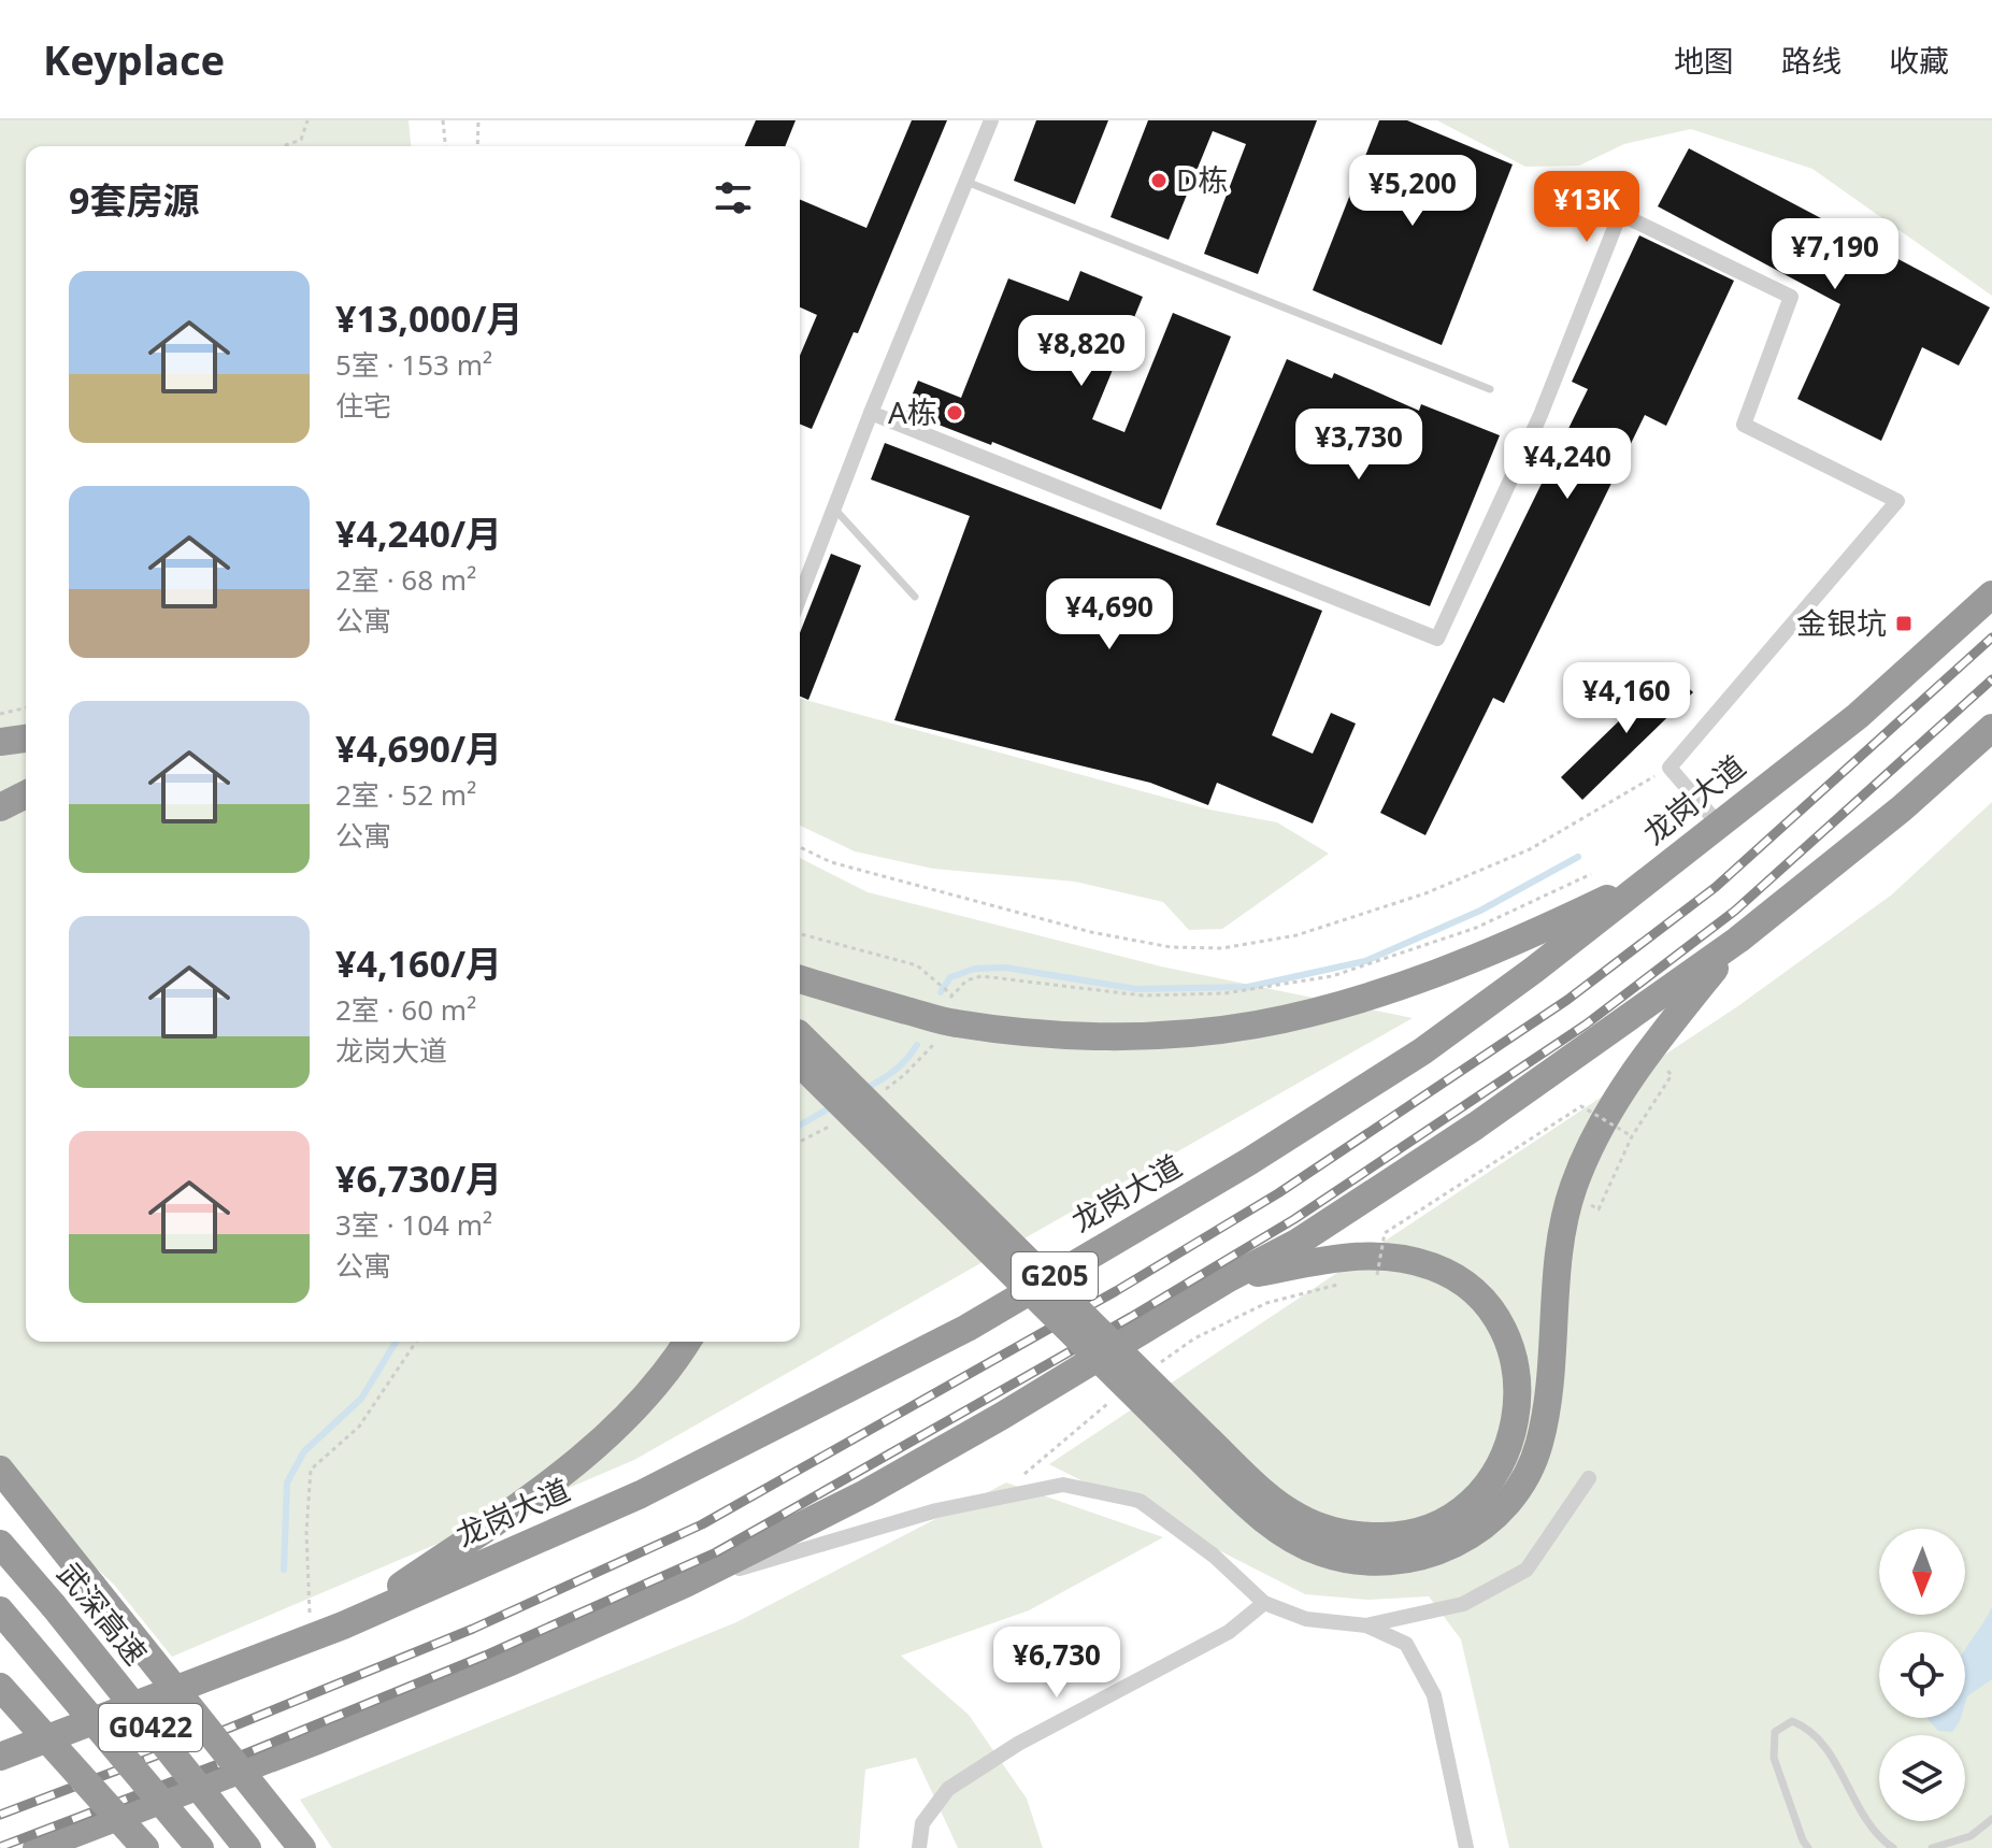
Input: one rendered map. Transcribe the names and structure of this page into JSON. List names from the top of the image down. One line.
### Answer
{"streets":{"highway":["龙岗大道","G205","武深高速","G0422"]},"places":{"other":["D栋","A栋"],"transit":["金银坑"]},"north":"bottom","page":{"header":"Keyplace","nav":["地图","路线","收藏"],"heading":"9套房源","price":["¥5,200","¥13K","¥7,190","¥8,820","¥3,730","¥4,240","¥4,690","¥4,160","¥6,730"],"list":[{"name":"¥13,000/月","note":"5室 · 153 m² · 住宅"},{"name":"¥4,240/月","note":"2室 · 68 m² · 公寓"},{"name":"¥4,690/月","note":"2室 · 52 m² · 公寓"},{"name":"¥4,160/月","note":"2室 · 60 m² · 龙岗大道"},{"name":"¥6,730/月","note":"3室 · 104 m² · 公寓"}]}}
